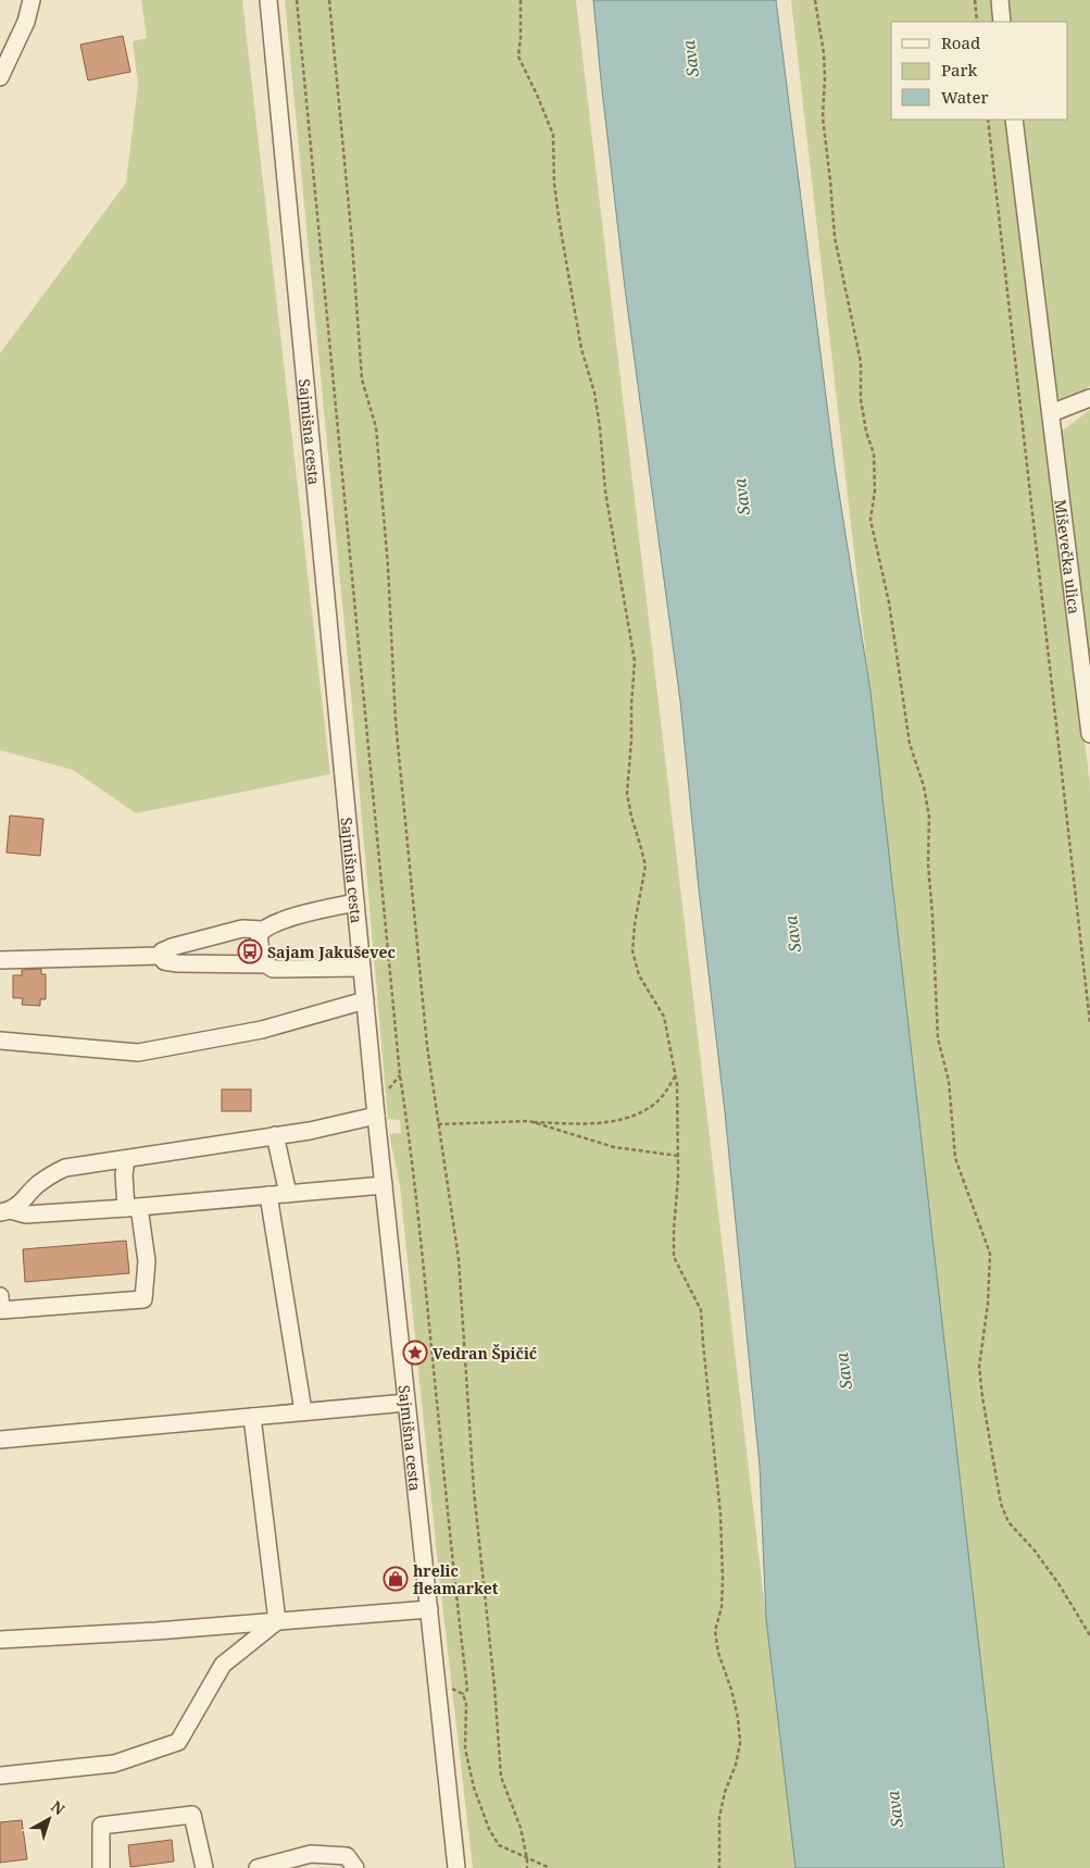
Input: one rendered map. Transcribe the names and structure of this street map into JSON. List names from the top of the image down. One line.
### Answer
{"streets":{"street":["Sajmišna cesta","Miševečka ulica"]},"water":["Sava"],"places":{"bus stop":["Sajam Jakuševec"],"place":["Vedran Špičić"],"shop":["hrelic fleamarket"]},"legend":["Road","Park","Water"],"north":"top right"}
